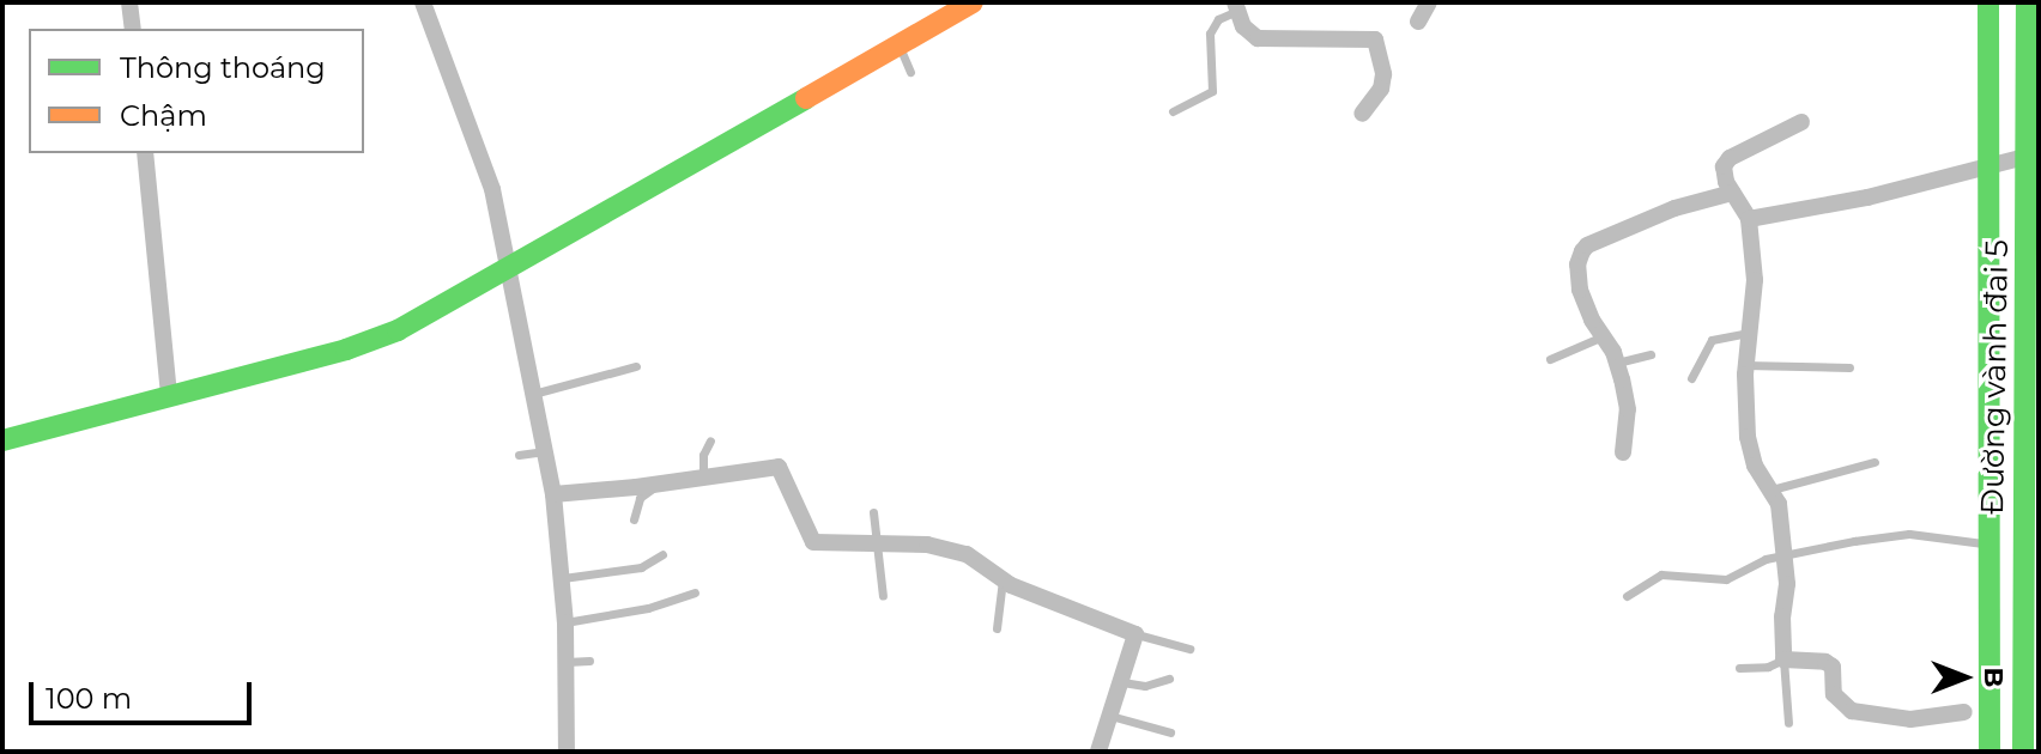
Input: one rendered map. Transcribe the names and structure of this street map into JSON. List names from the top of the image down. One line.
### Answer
{"streets":{"main road":["Đường vành đai 5"]},"legend":["Thông thoáng","Chậm"],"scale_bar":"100 m","north":"right"}
